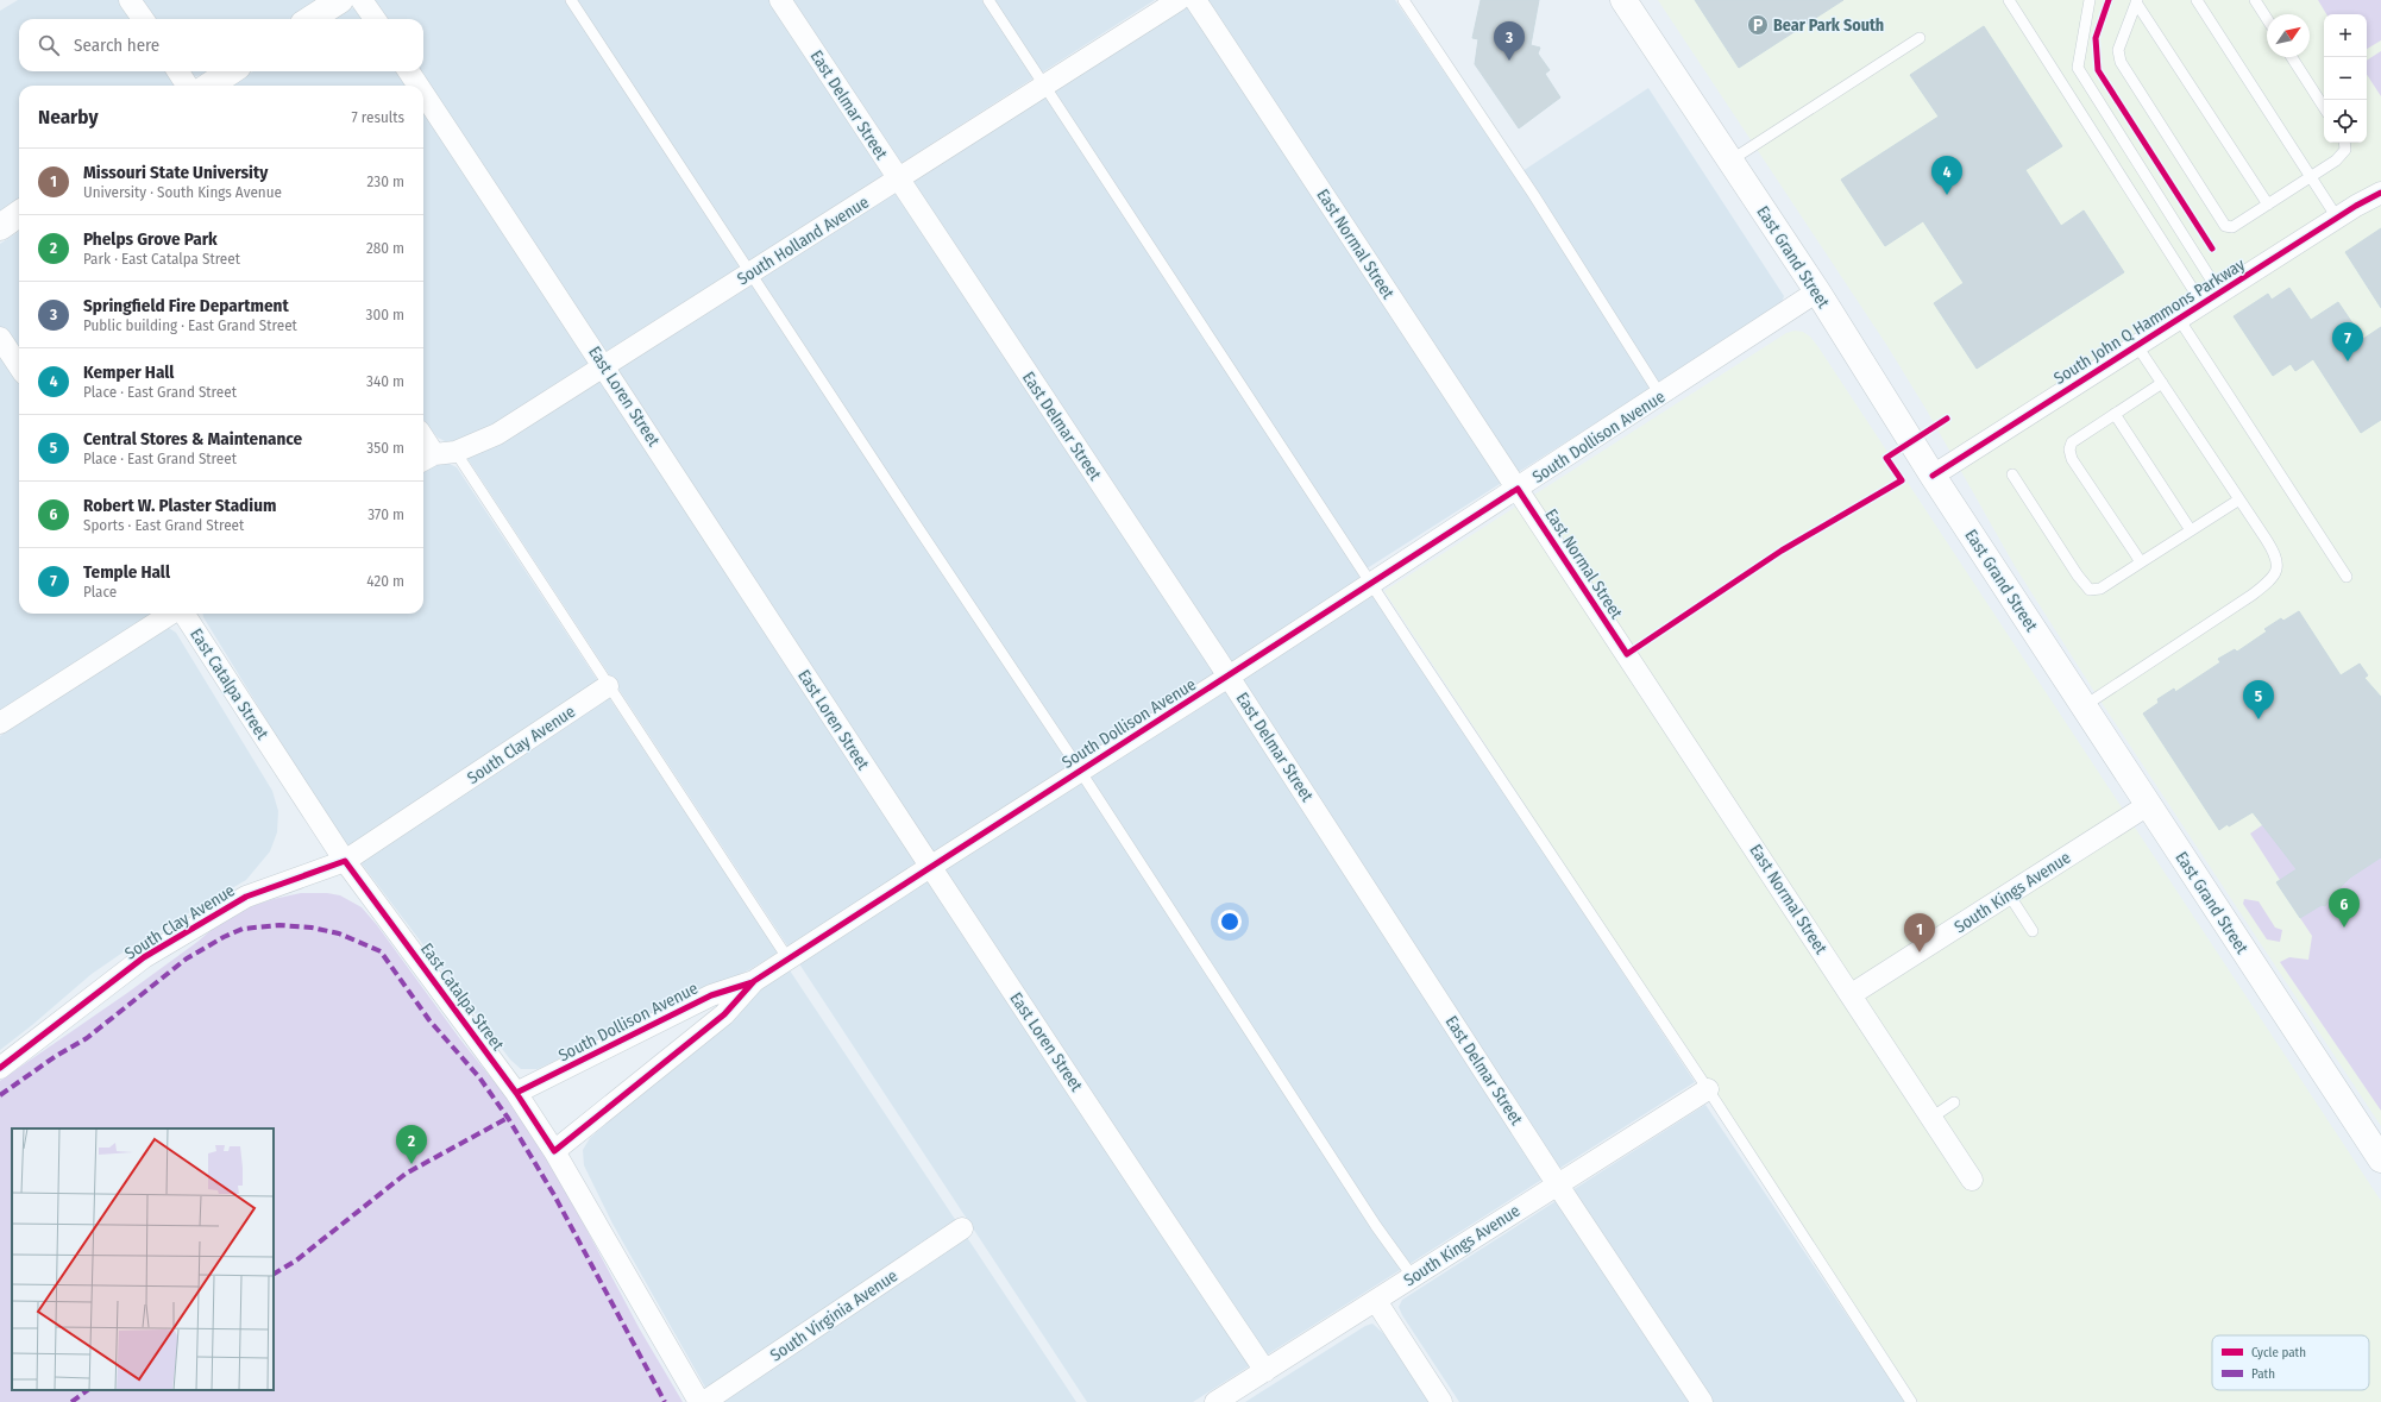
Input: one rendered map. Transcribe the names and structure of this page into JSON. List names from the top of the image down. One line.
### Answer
{"streets":{"main road":["East Grand Street"],"street":["East Delmar Street","South Holland Avenue","East Normal Street","South John Q Hammons Parkway","East Loren Street","South Dollison Avenue","East Catalpa Street","South Clay Avenue","South Kings Avenue","South Virginia Avenue"]},"crossings":[["East Delmar Street","South Holland Avenue"],["East Delmar Street","South Dollison Avenue"],["East Delmar Street","South Kings Avenue"],["South Holland Avenue","East Loren Street"],["East Normal Street","South Dollison Avenue"],["East Normal Street","South Kings Avenue"],["East Grand Street","South John Q Hammons Parkway"],["East Grand Street","South Dollison Avenue"],["East Grand Street","South Kings Avenue"],["East Loren Street","South Dollison Avenue"],["East Loren Street","South Kings Avenue"],["South Dollison Avenue","East Catalpa Street"],["East Catalpa Street","South Clay Avenue"]],"places":{"parking":["Bear Park South"]},"legend":["Cycle path","Path"],"north":"top right","page":{"map_buttons":["+","−"],"search":"Search here","pins":["3","4","7","5","6","1","2"],"heading":["Nearby","7 results"],"list":[{"mark":"1","name":"Missouri State University","note":"University · South Kings Avenue","value":"230 m"},{"mark":"2","name":"Phelps Grove Park","note":"Park · East Catalpa Street","value":"280 m"},{"mark":"3","name":"Springfield Fire Department","note":"Public building · East Grand Street","value":"300 m"},{"mark":"4","name":"Kemper Hall","note":"Place · East Grand Street","value":"340 m"},{"mark":"5","name":"Central Stores & Maintenance","note":"Place · East Grand Street","value":"350 m"},{"mark":"6","name":"Robert W. Plaster Stadium","note":"Sports · East Grand Street","value":"370 m"},{"mark":"7","name":"Temple Hall","note":"Place","value":"420 m"}]}}
